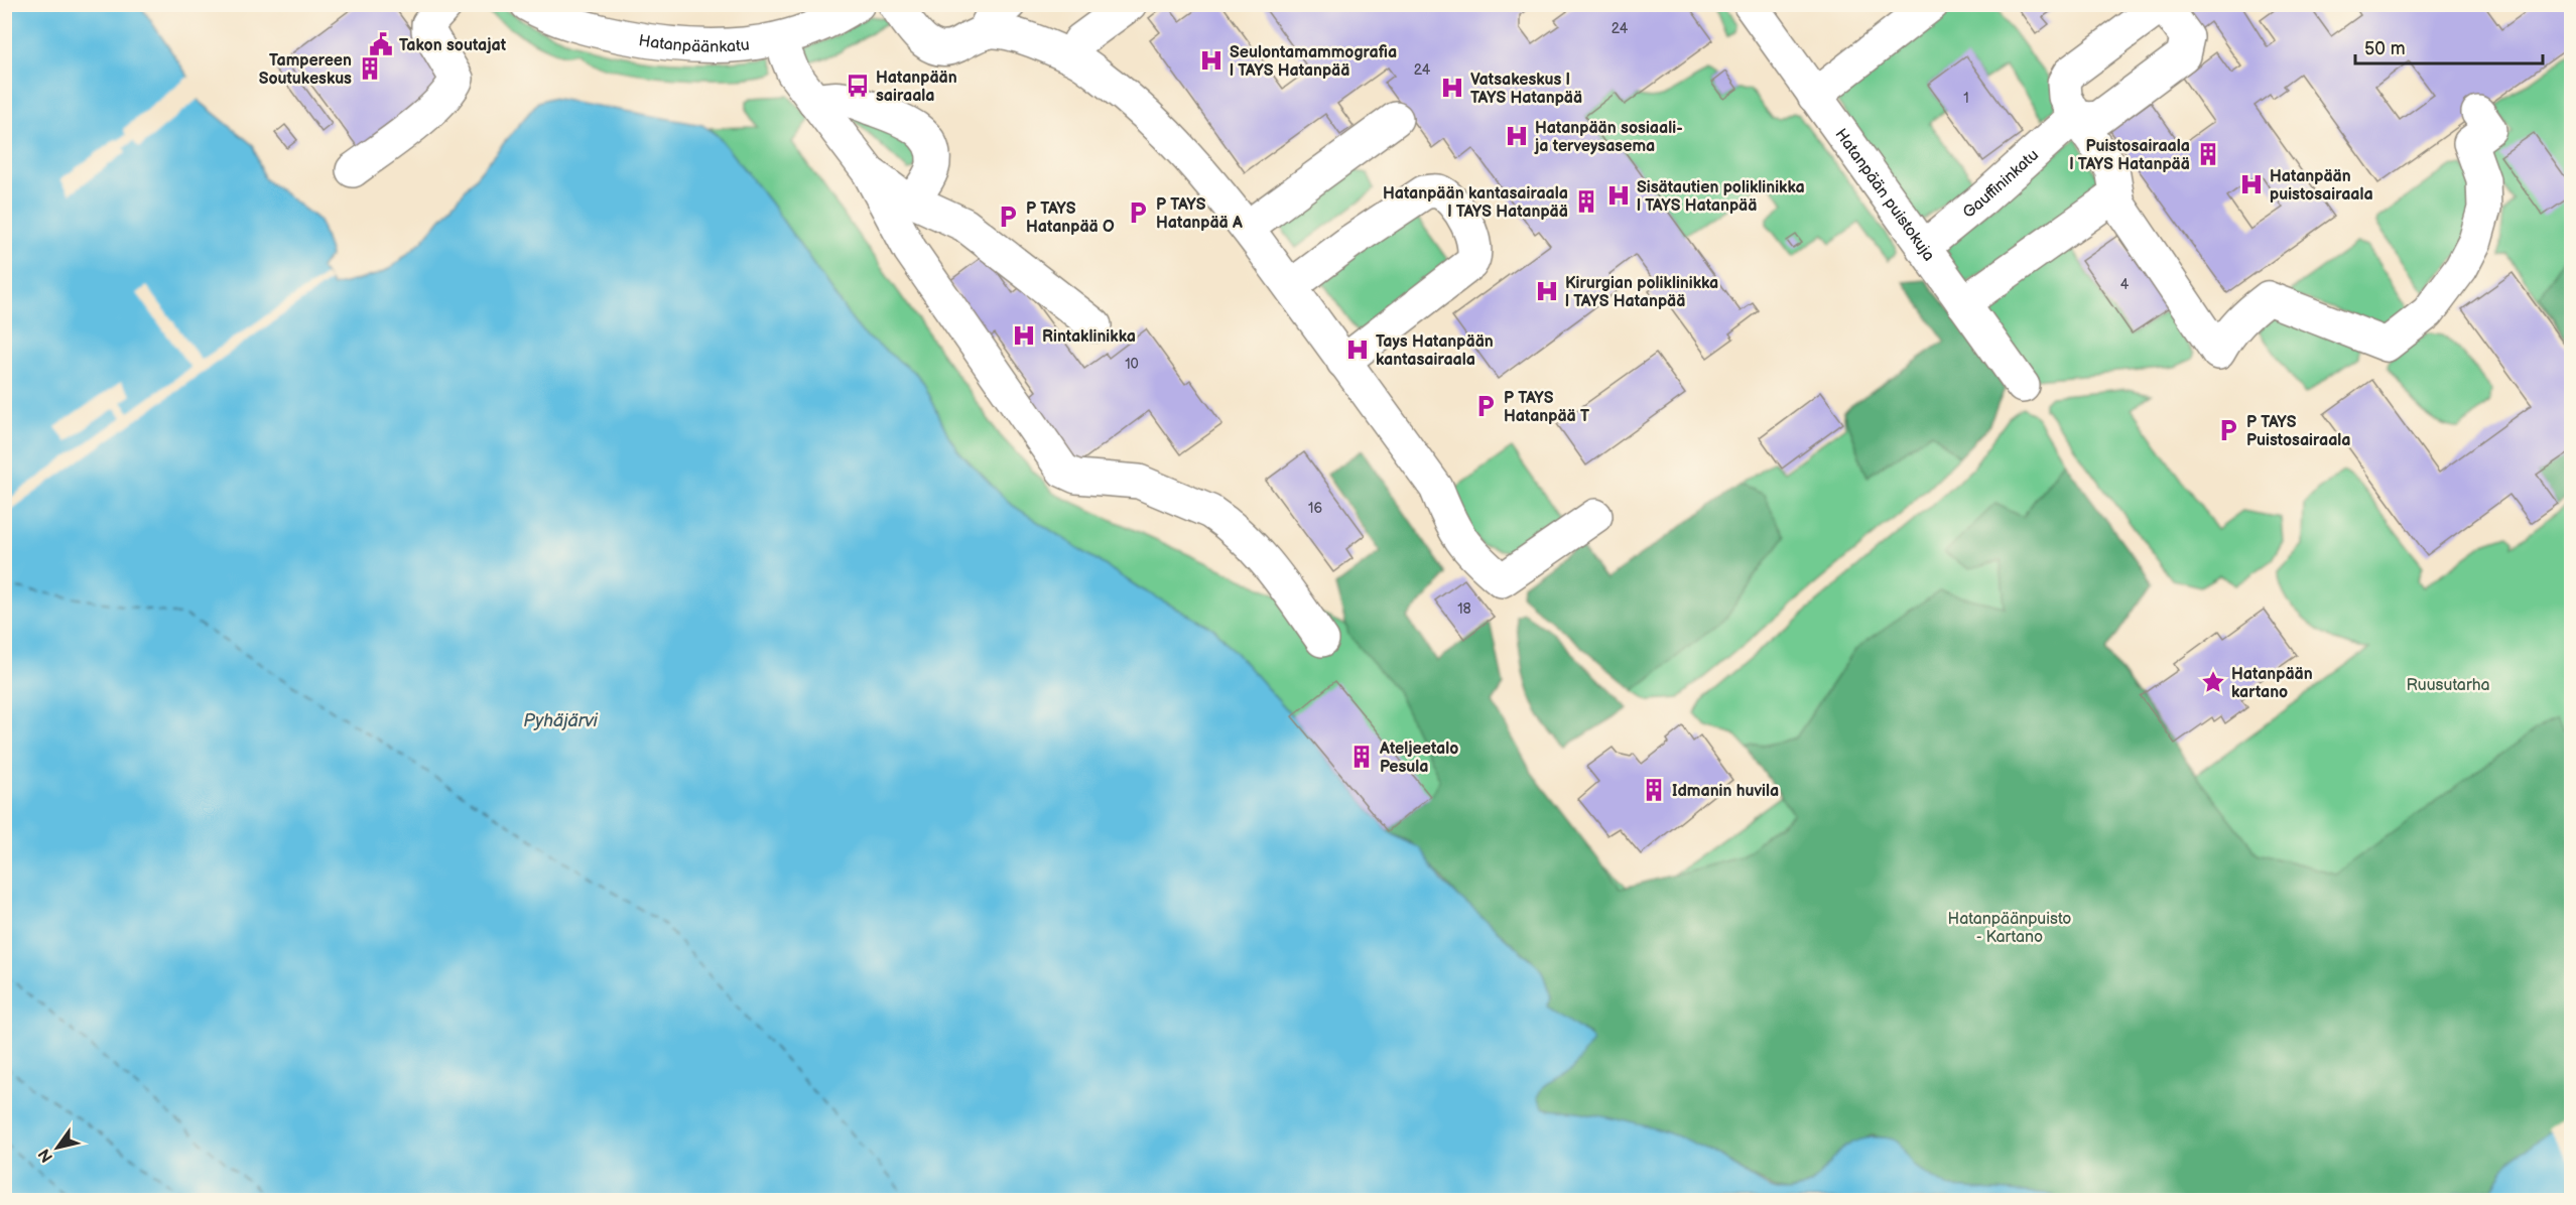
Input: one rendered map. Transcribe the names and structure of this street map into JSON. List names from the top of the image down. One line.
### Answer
{"streets":{"street":["Hatanpäänkatu","Gauffininkatu","Hatanpään puistokuja"]},"crossings":[["Gauffininkatu","Hatanpään puistokuja"]],"water":["Pyhäjärvi"],"parks":["Ruusutarha","Hatanpäänpuisto - Kartano"],"places":{"public building":["Takon soutajat"],"hospital":["Seulontamammografia | TAYS Hatanpää","Vatsakeskus | TAYS Hatanpää","Hatanpään sosiaali- ja terveysasema","Hatanpään puistosairaala","Sisätautien poliklinikka | TAYS Hatanpää","Kirurgian poliklinikka | TAYS Hatanpää","Rintaklinikka","Tays Hatanpään kantasairaala"],"building":["Tampereen Soutukeskus","Puistosairaala | TAYS Hatanpää","Hatanpään kantasairaala | TAYS Hatanpää","Ateljeetalo Pesula","Idmanin huvila"],"bus stop":["Hatanpään sairaala"],"parking":["P TAYS Hatanpää A","P TAYS Hatanpää O","P TAYS Hatanpää T","P TAYS Puistosairaala"],"place":["Hatanpään kartano"]},"house_numbers":["24","24","1","4","10","16","18"],"scale_bar":"50 m","north":"bottom left"}
